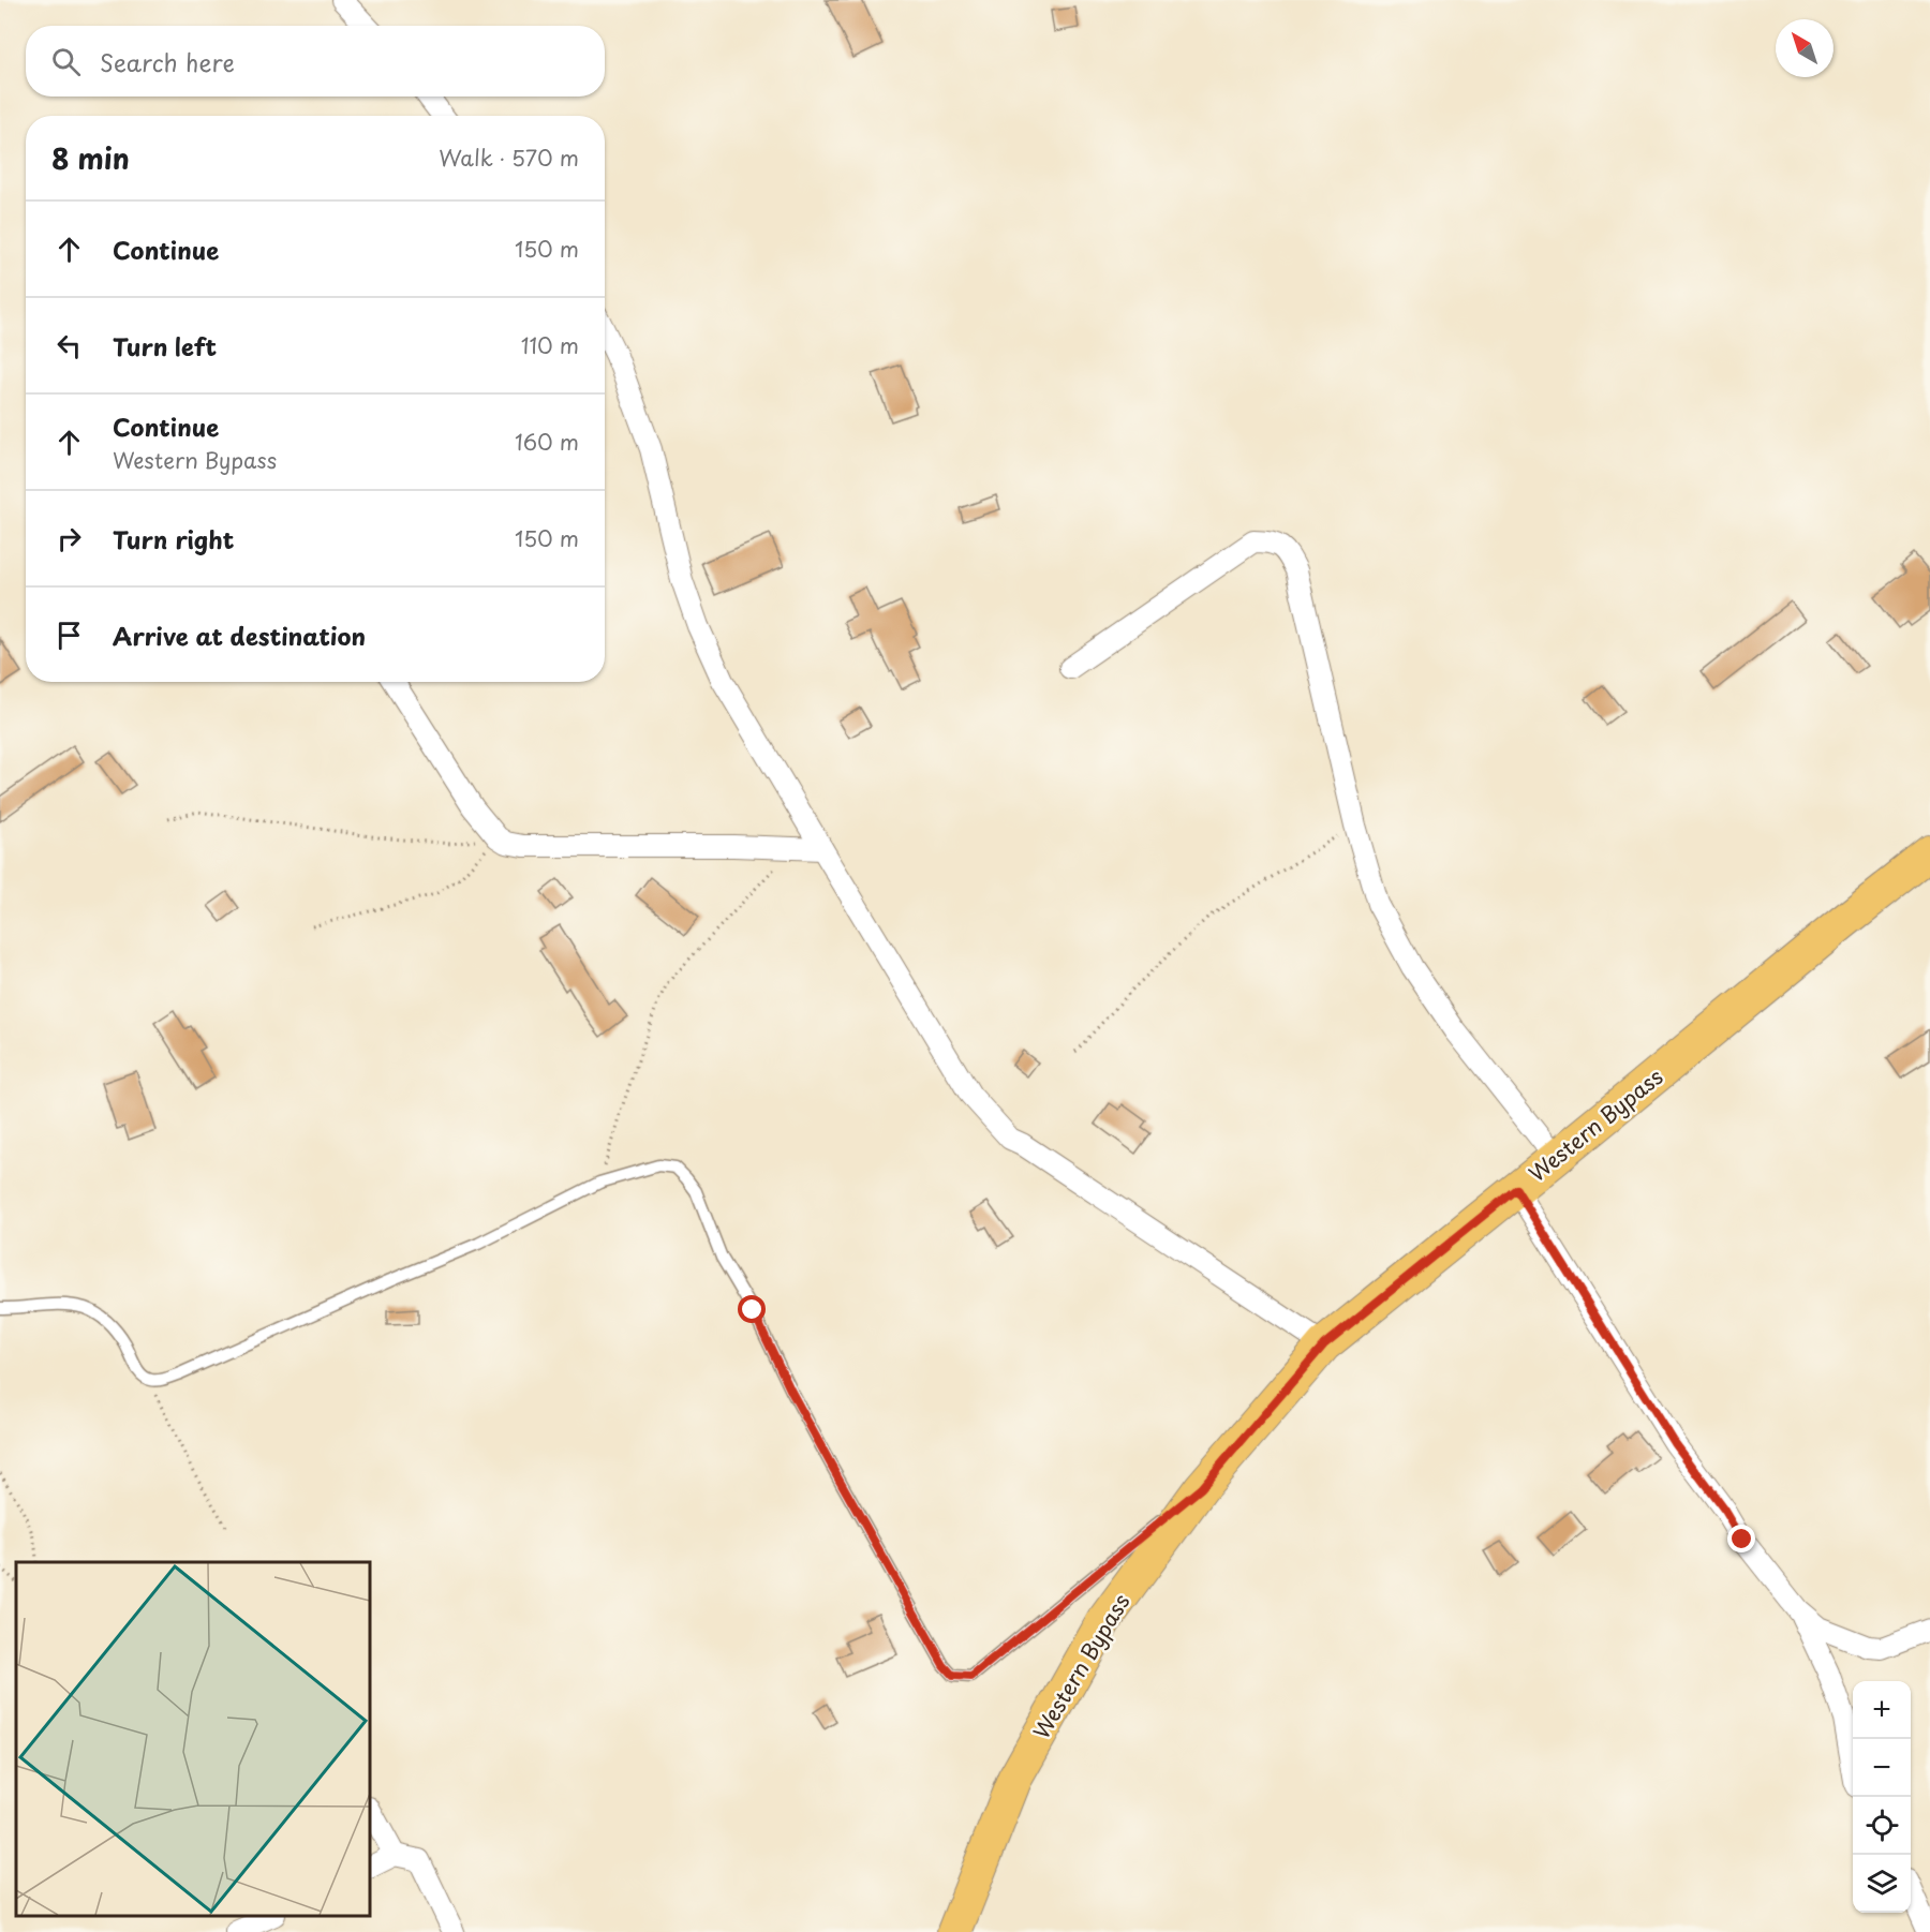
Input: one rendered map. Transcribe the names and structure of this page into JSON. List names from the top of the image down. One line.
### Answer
{"streets":{"main road":["Western Bypass"]},"north":"top left","page":{"search":"Search here","heading":["8 min","Walk · 570 m"],"list":[["Continue","150 m"],["Turn left","110 m"],["Continue","Western Bypass","160 m"],["Turn right","150 m"],"Arrive at destination"],"map_buttons":["+","−"]}}
